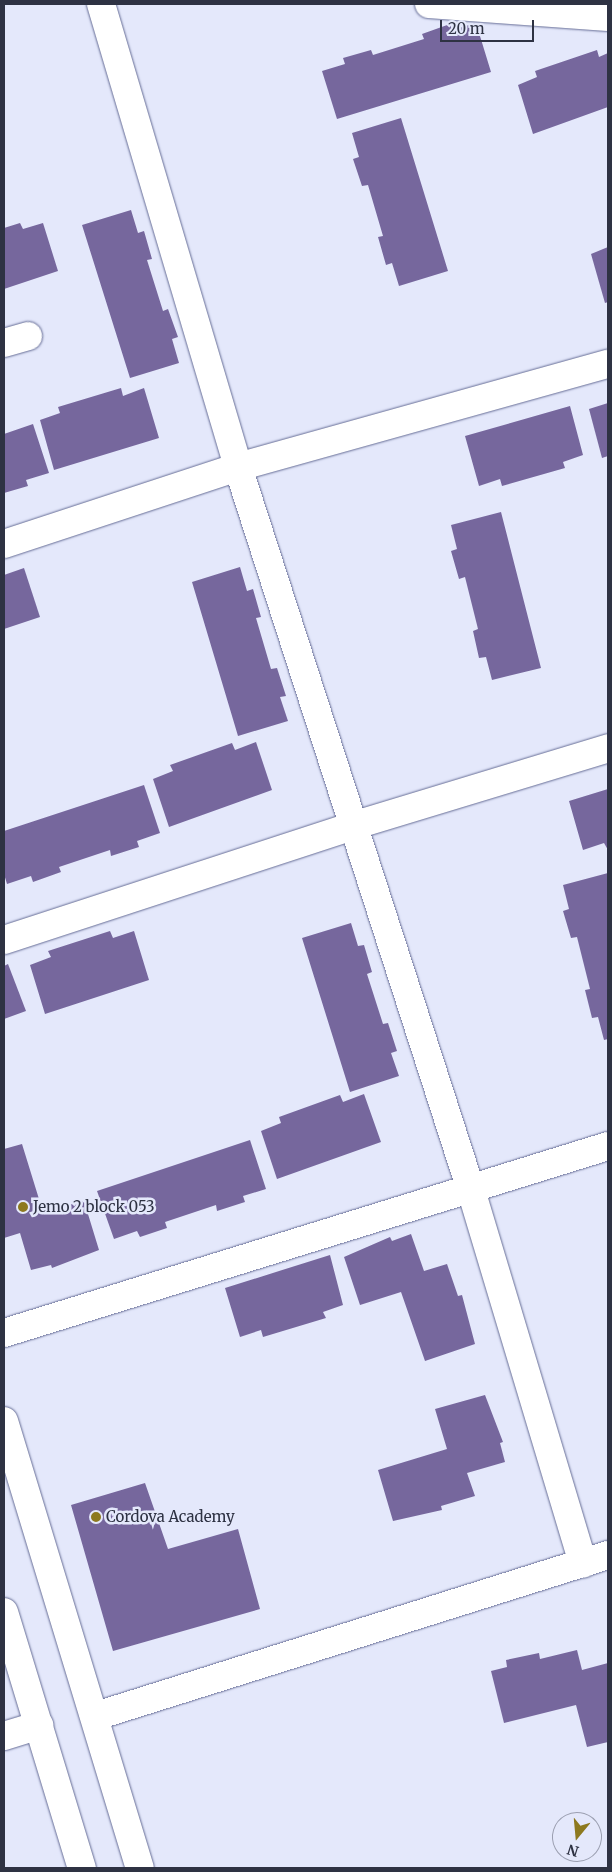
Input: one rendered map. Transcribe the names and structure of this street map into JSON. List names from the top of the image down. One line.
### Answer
{"places":["Jemo 2 block 053","Cordova Academy"],"scale_bar":"20 m","north":"bottom"}
